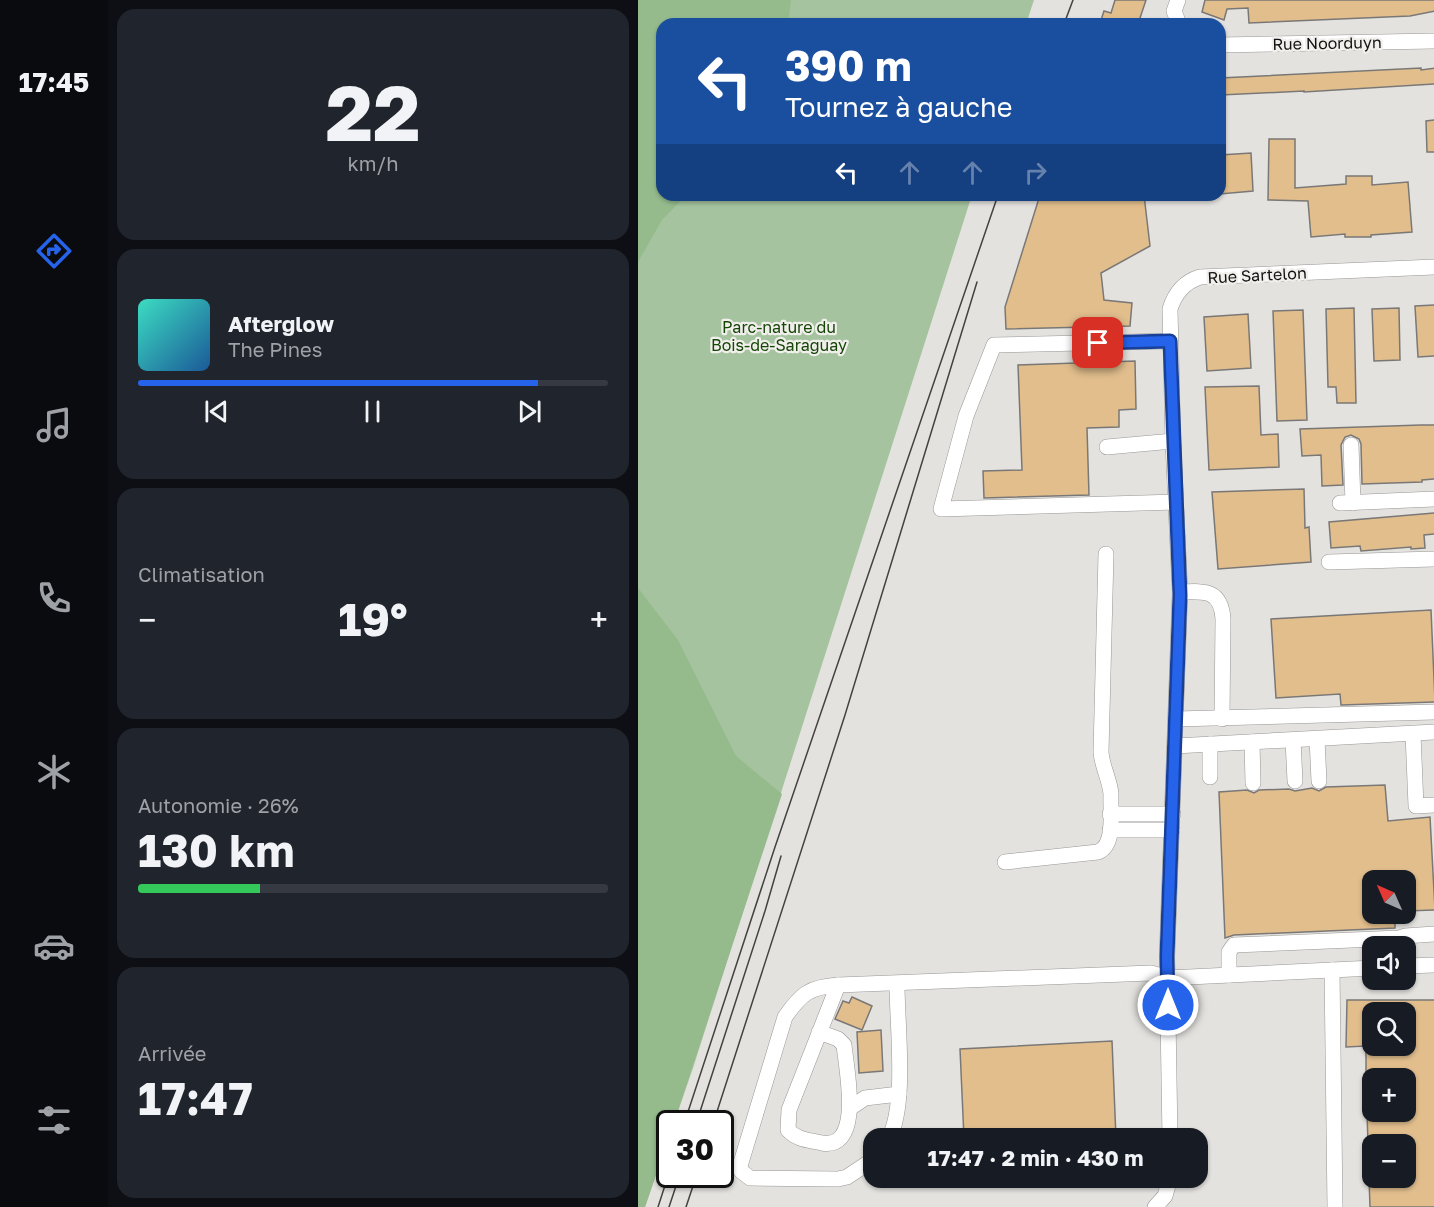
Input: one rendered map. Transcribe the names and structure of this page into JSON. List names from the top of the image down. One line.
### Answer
{"streets":{"street":["Rue Noorduyn","Rue Sartelon"]},"parks":["Parc-nature du Bois-de-Saraguay"],"north":"top left","page":{"tabs":"17:45","tile":[["22","km/h"],"Climatisation",["Autonomie · 26%","130 km"],["Arrivée","17:47"]],"turn":["390 m","Tournez à gauche"],"song":["Afterglow","The Pines"],"heat":["−","19°","+"],"map_buttons":["+","−"],"limit":"30","trip":"17:47 · 2 min · 430 m"}}
